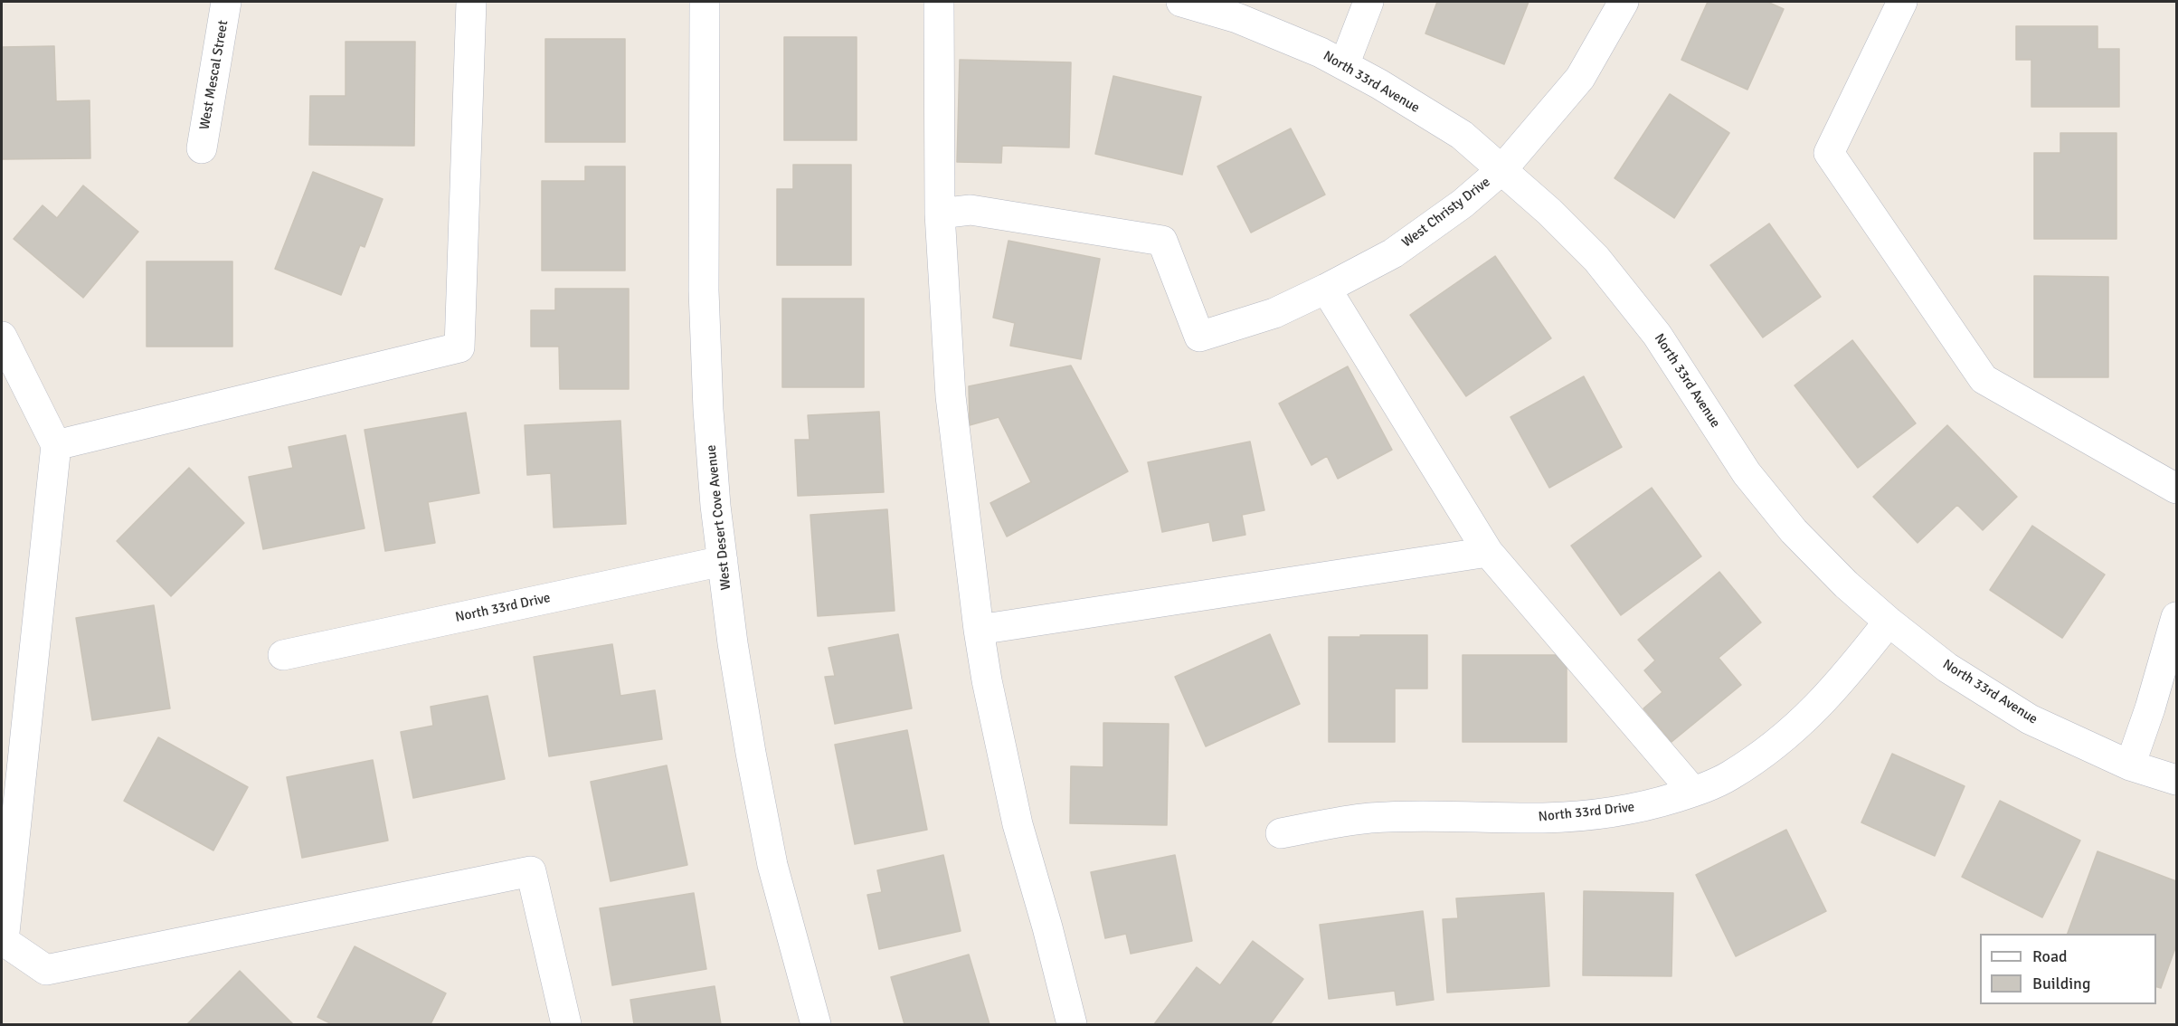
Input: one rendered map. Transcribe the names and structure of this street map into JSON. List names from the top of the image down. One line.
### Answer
{"streets":{"street":["West Mescal Street","North 33rd Avenue","West Christy Drive","West Desert Cove Avenue","North 33rd Drive"]},"crossings":[["North 33rd Avenue","West Christy Drive"],["North 33rd Avenue","North 33rd Drive"],["West Desert Cove Avenue","North 33rd Drive"]],"legend":["Road","Building"]}
